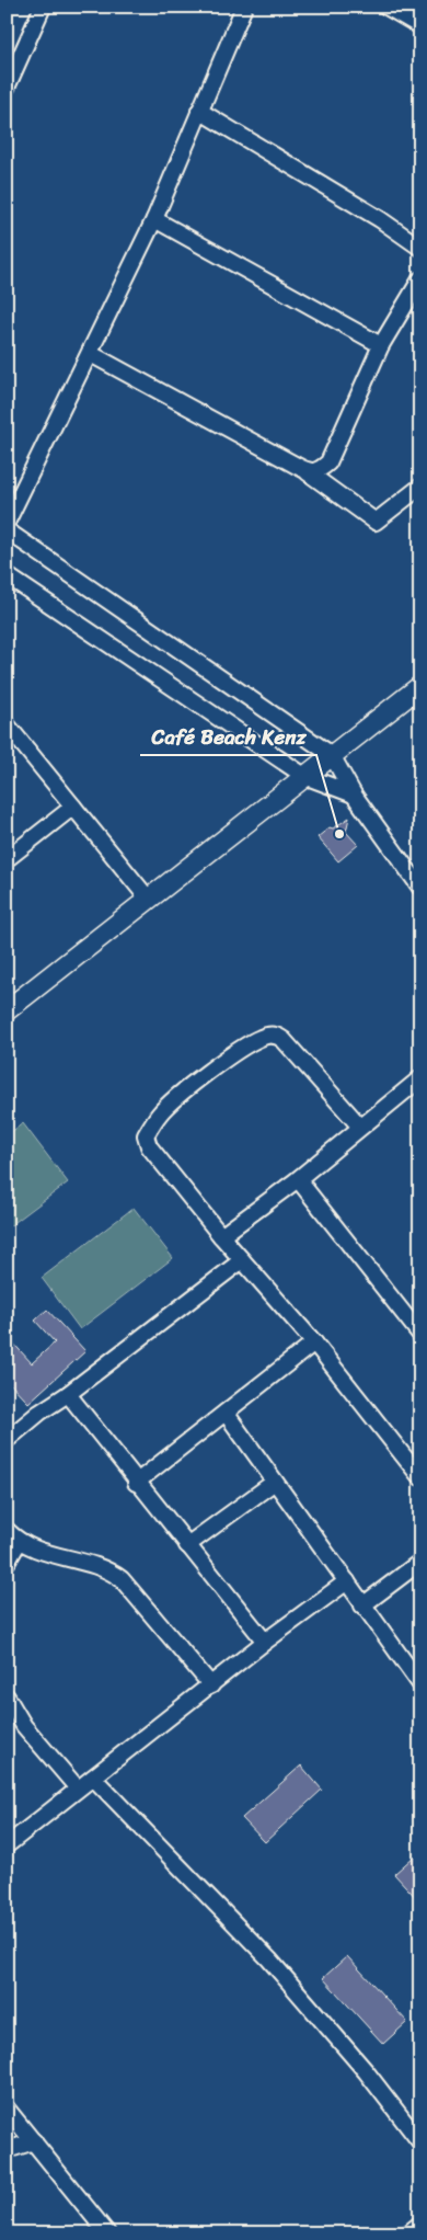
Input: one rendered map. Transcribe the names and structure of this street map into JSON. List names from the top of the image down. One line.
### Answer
{"places":["Café Beach Kenz"]}
